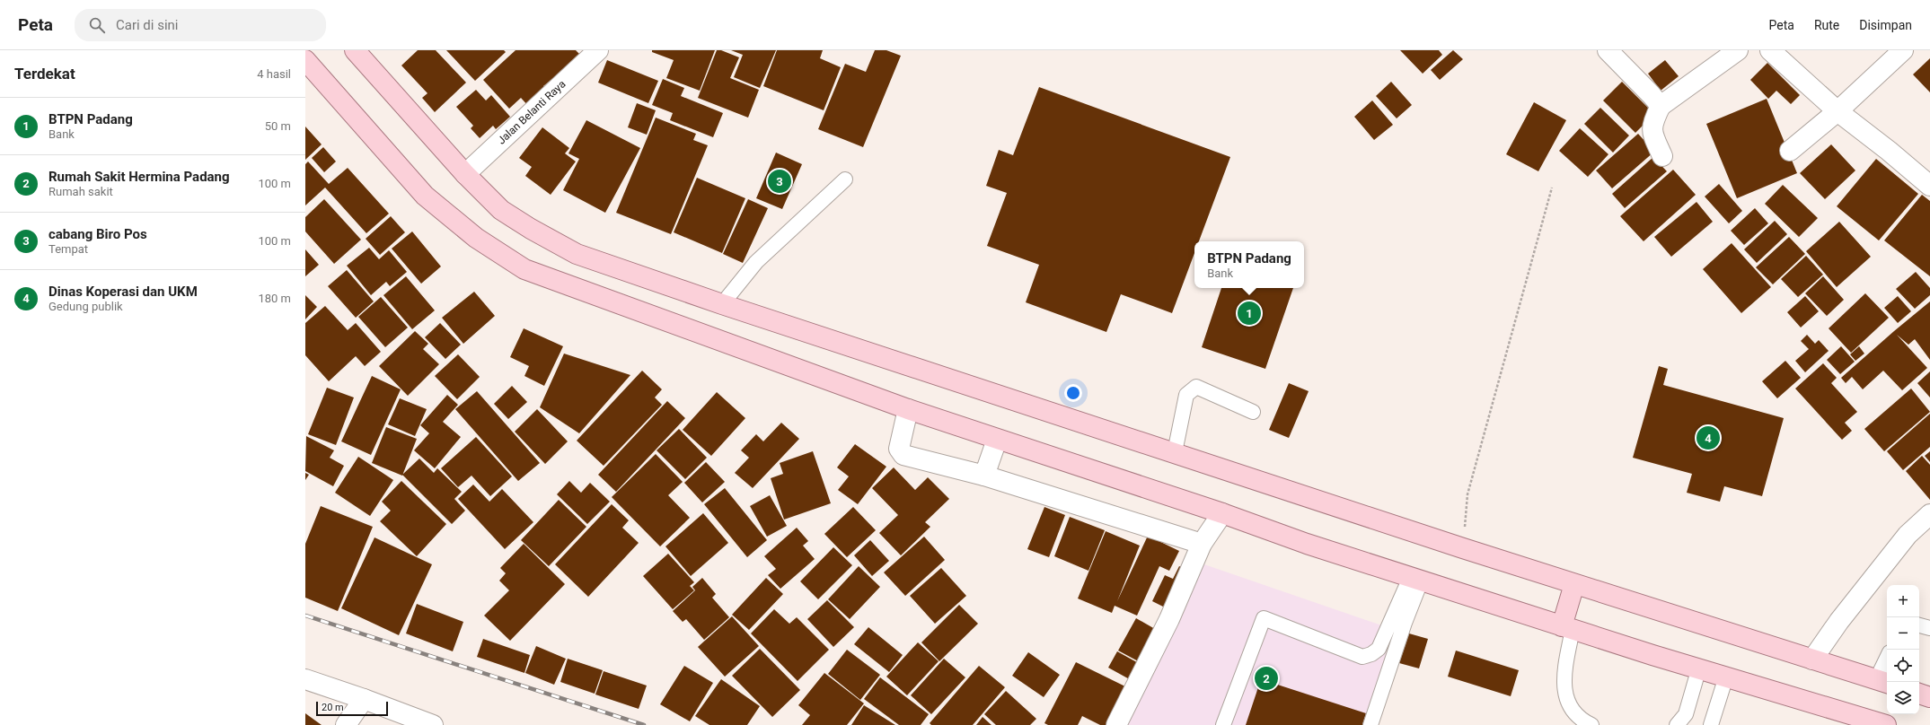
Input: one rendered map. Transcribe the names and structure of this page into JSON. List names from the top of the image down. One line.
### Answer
{"streets":{"street":["Jalan Belanti Raya"]},"scale_bar":"20 m","page":{"header":"Peta","search":"Cari di sini","nav":["Peta","Rute","Disimpan"],"heading":["Terdekat","4 hasil"],"list":[{"mark":"1","name":"BTPN Padang","note":"Bank","value":"50 m"},{"mark":"2","name":"Rumah Sakit Hermina Padang","note":"Rumah sakit","value":"100 m"},{"mark":"3","name":"cabang Biro Pos","note":"Tempat","value":"100 m"},{"mark":"4","name":"Dinas Koperasi dan UKM","note":"Gedung publik","value":"180 m"}],"pins":["3","1","4","2"],"popup":["BTPN Padang","Bank"],"map_buttons":["+","−"],"scale":"20 m"}}
